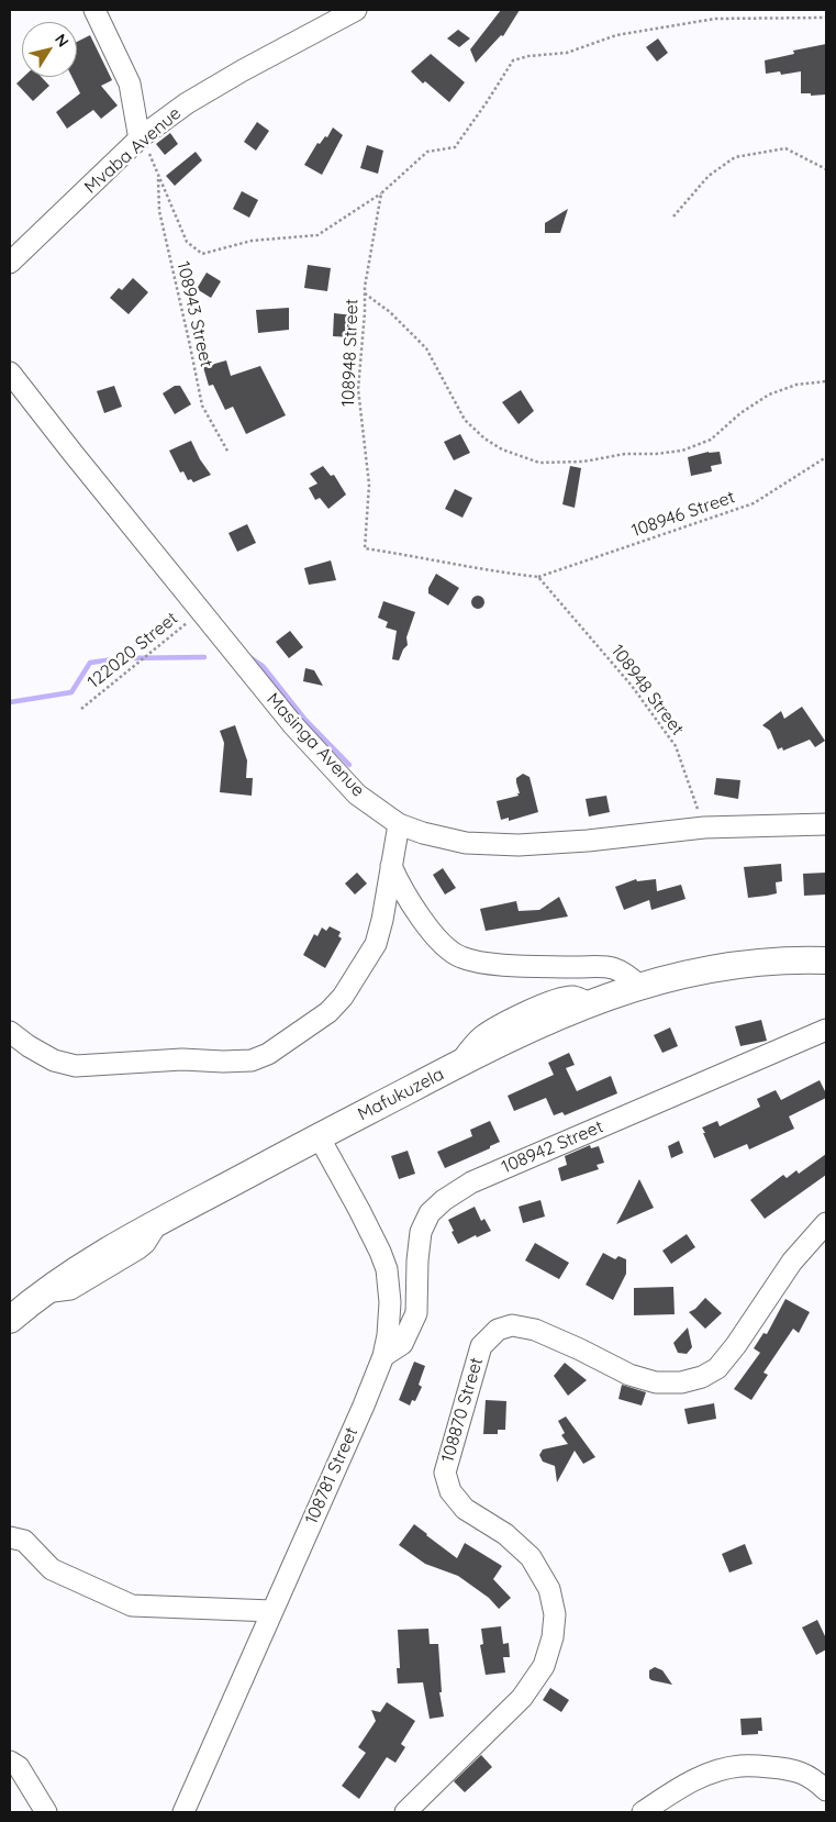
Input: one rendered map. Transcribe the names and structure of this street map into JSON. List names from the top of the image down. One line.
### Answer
{"streets":{"main road":["Mafukuzela"],"street":["Mvaba Avenue","Masinga Avenue","108942 Street","108870 Street","108781 Street"],"path":["108943 Street","108948 Street","108946 Street","122020 Street"]},"crossings":[["Mvaba Avenue","108943 Street"],["108943 Street","108948 Street"],["108948 Street","108946 Street"],["108948 Street","Masinga Avenue"],["122020 Street","Masinga Avenue"],["Mafukuzela","108781 Street"],["108942 Street","108781 Street"]],"north":"top right"}
